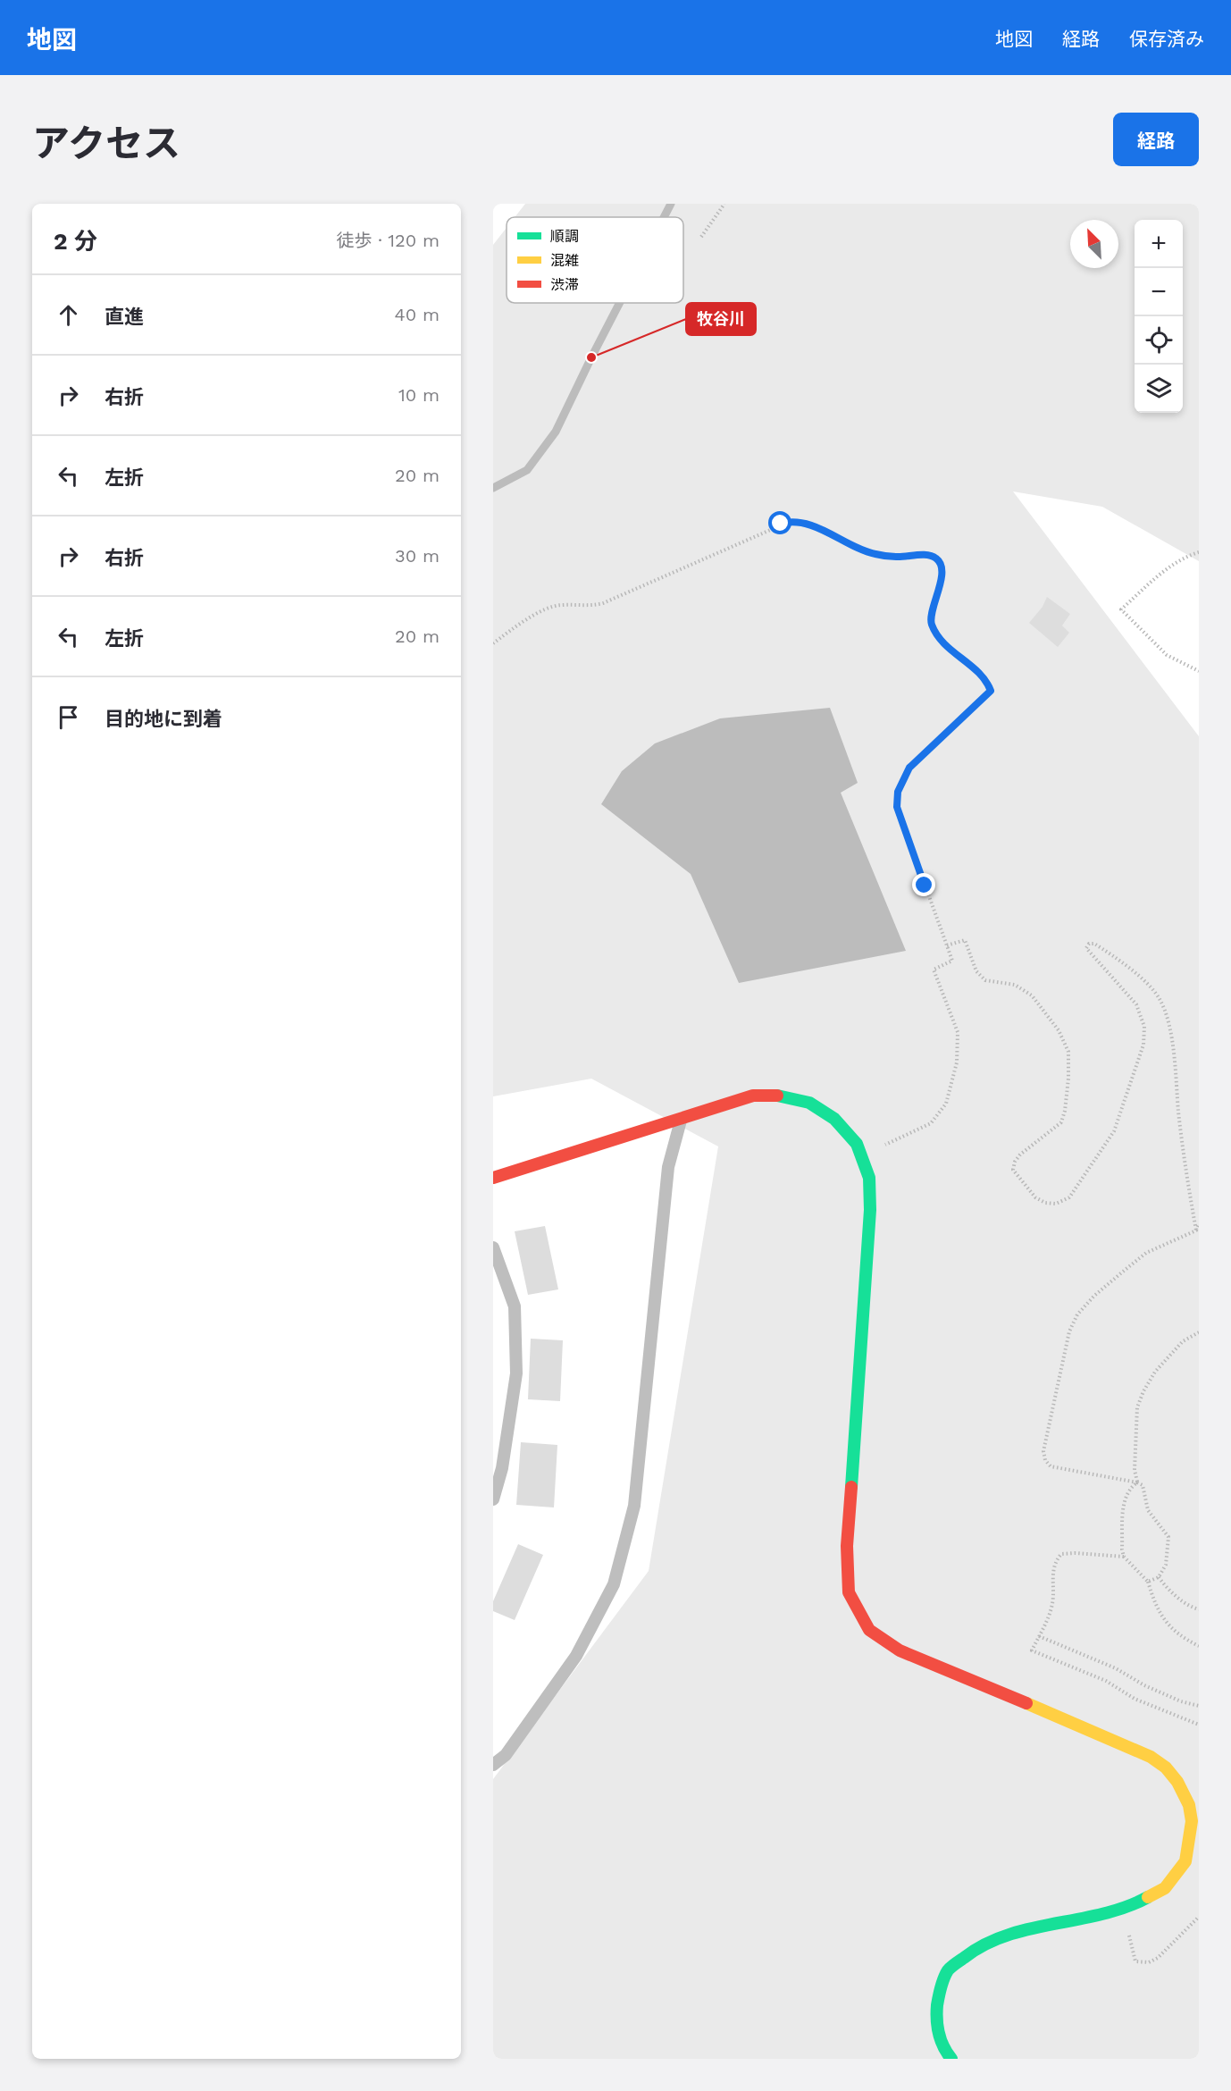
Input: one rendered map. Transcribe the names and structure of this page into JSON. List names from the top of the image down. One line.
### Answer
{"places":["牧谷川"],"legend":["順調","混雑","渋滞"],"north":"top left","page":{"header":"地図","nav":["地図","経路","保存済み"],"title":"アクセス","buttons":"経路","heading":["2 分","徒歩 · 120 m"],"map_buttons":["+","−"],"list":[["直進","40 m"],["右折","10 m"],["左折","20 m"],["右折","30 m"],["左折","20 m"],"目的地に到着"]}}
